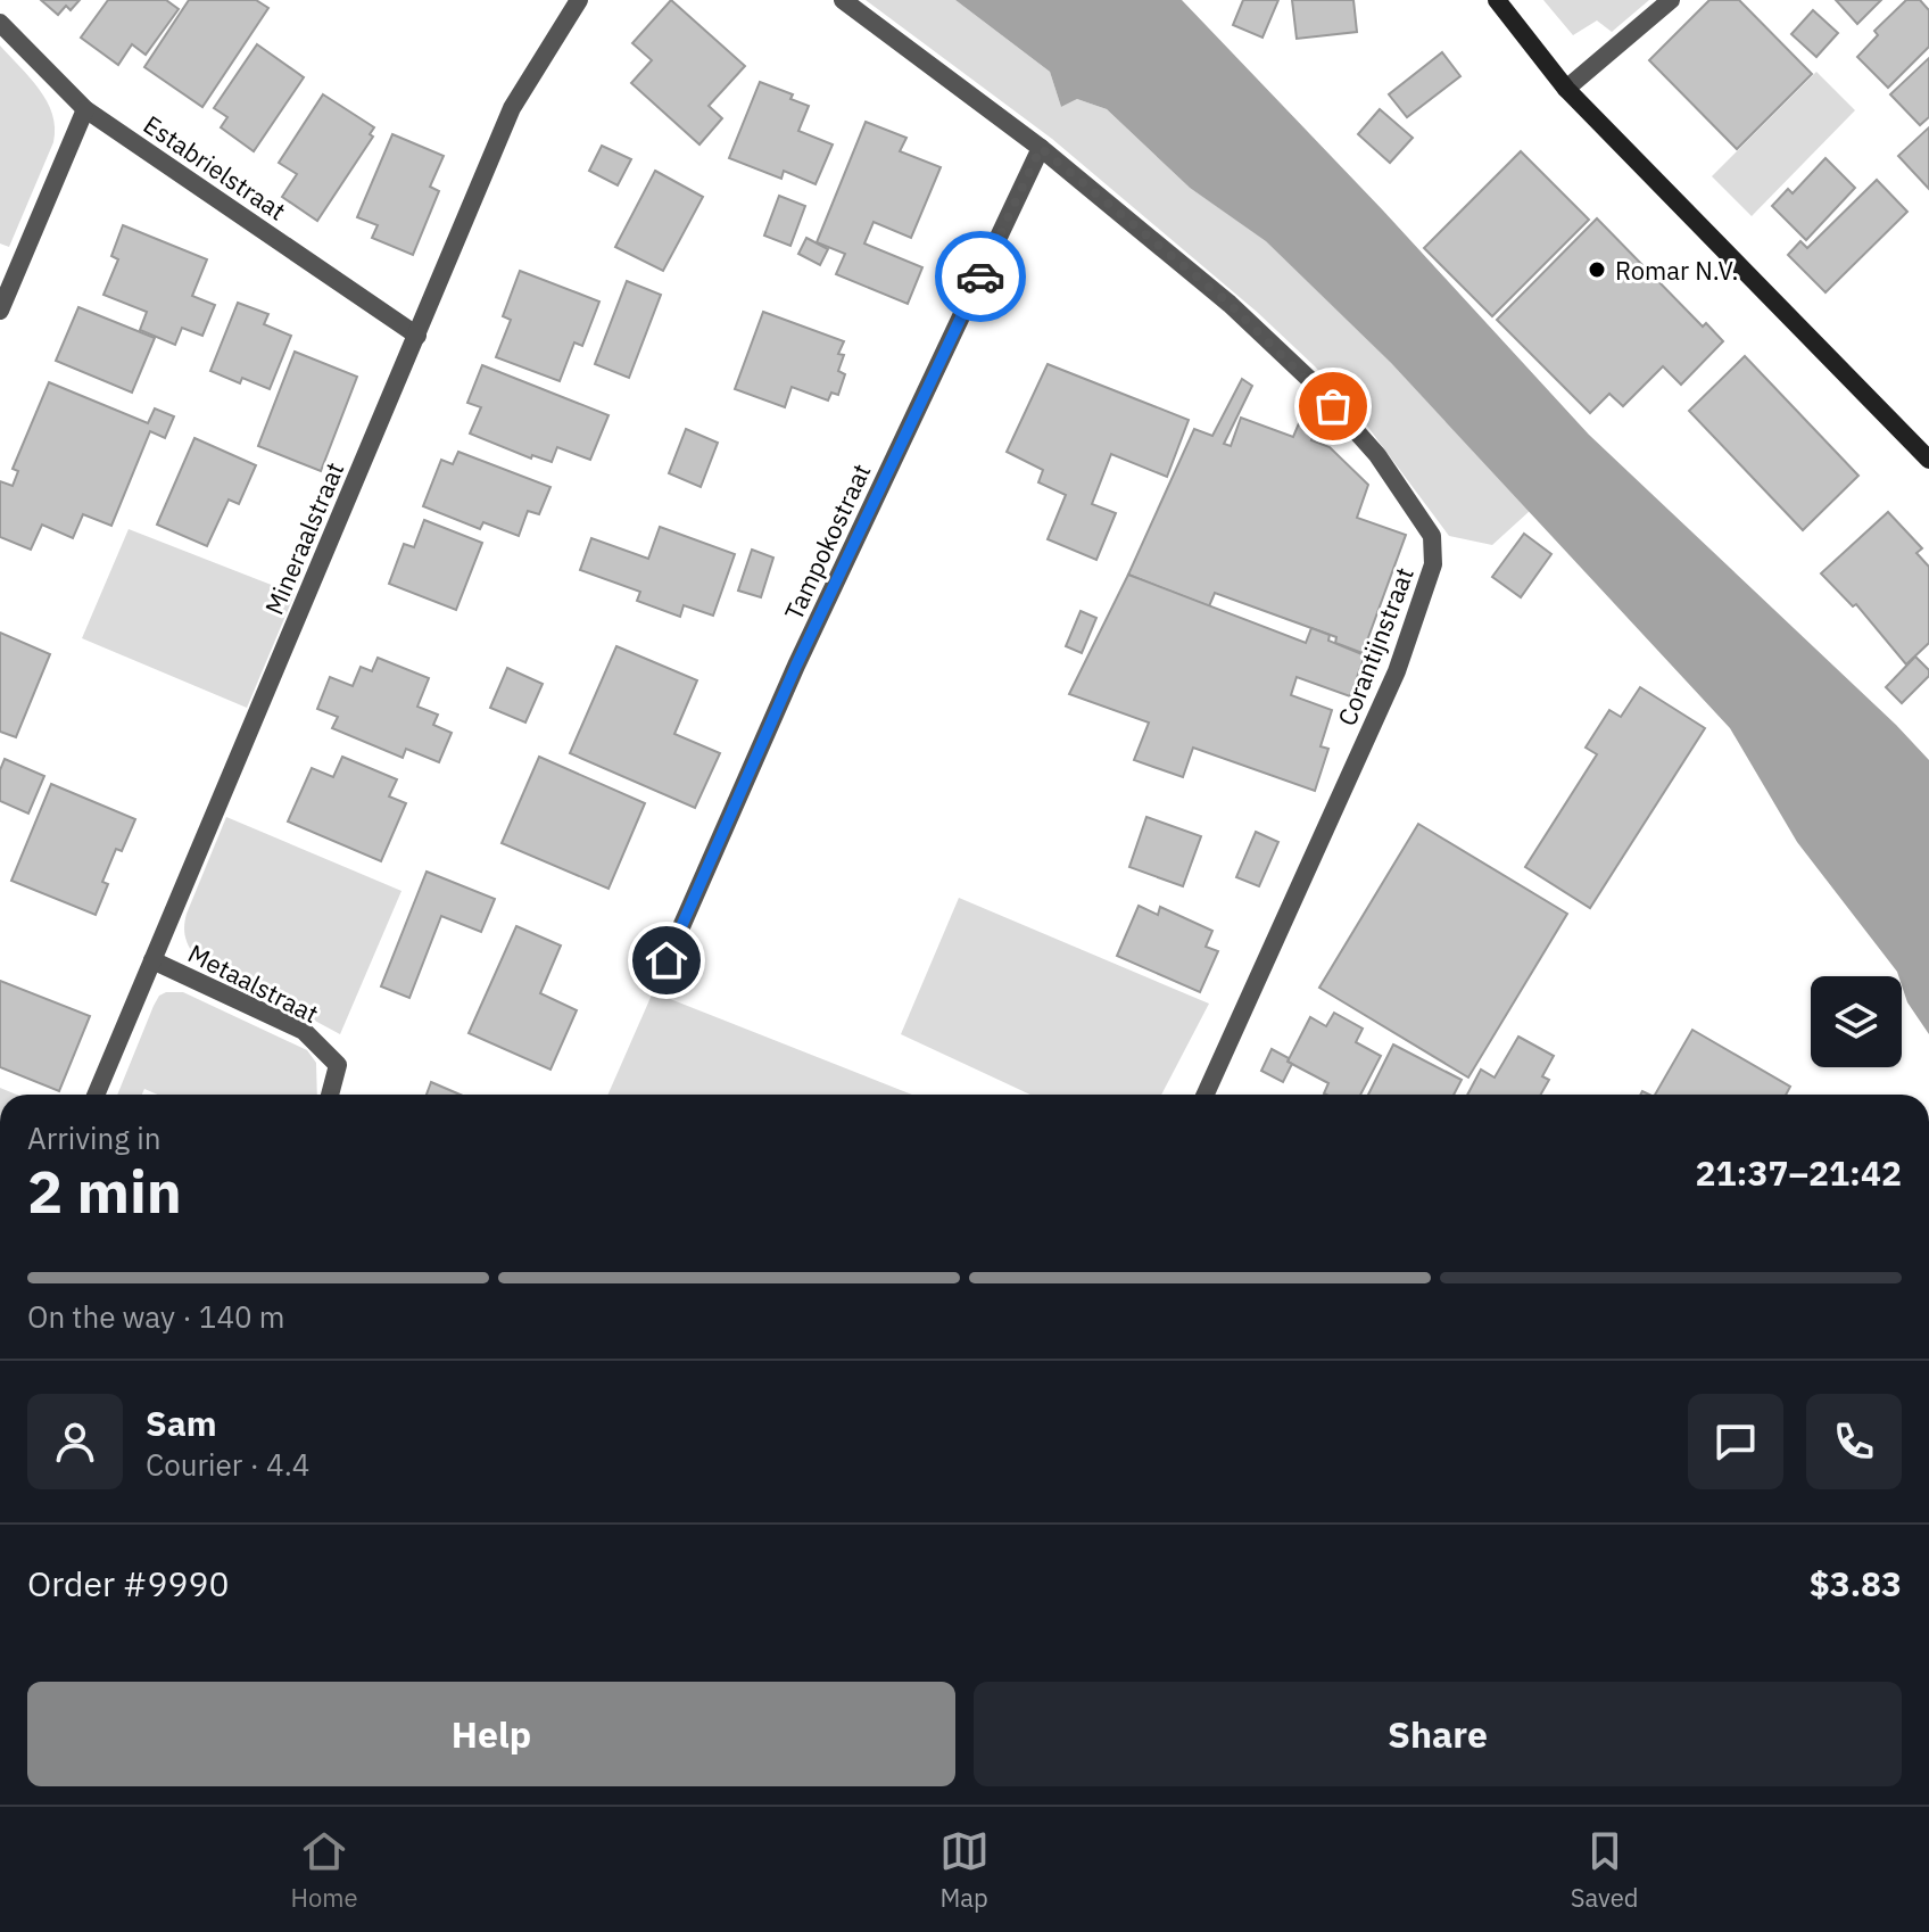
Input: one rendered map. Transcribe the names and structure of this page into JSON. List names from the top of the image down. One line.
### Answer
{"streets":{"street":["Estabrielstraat","Mineraalstraat","Tampokostraat","Corantijnstraat","Metaalstraat"]},"crossings":[["Estabrielstraat","Mineraalstraat"],["Mineraalstraat","Metaalstraat"],["Tampokostraat","Corantijnstraat"]],"places":["Romar N.V."],"page":{"heading":["2 min","Arriving in","21:37–21:42"],"panel":["Sam","Courier · 4.4","Order #9990","$3.83"],"bar":"On the way · 140 m","buttons":["Help","Share"],"tabs":["Home","Map","Saved"]}}
